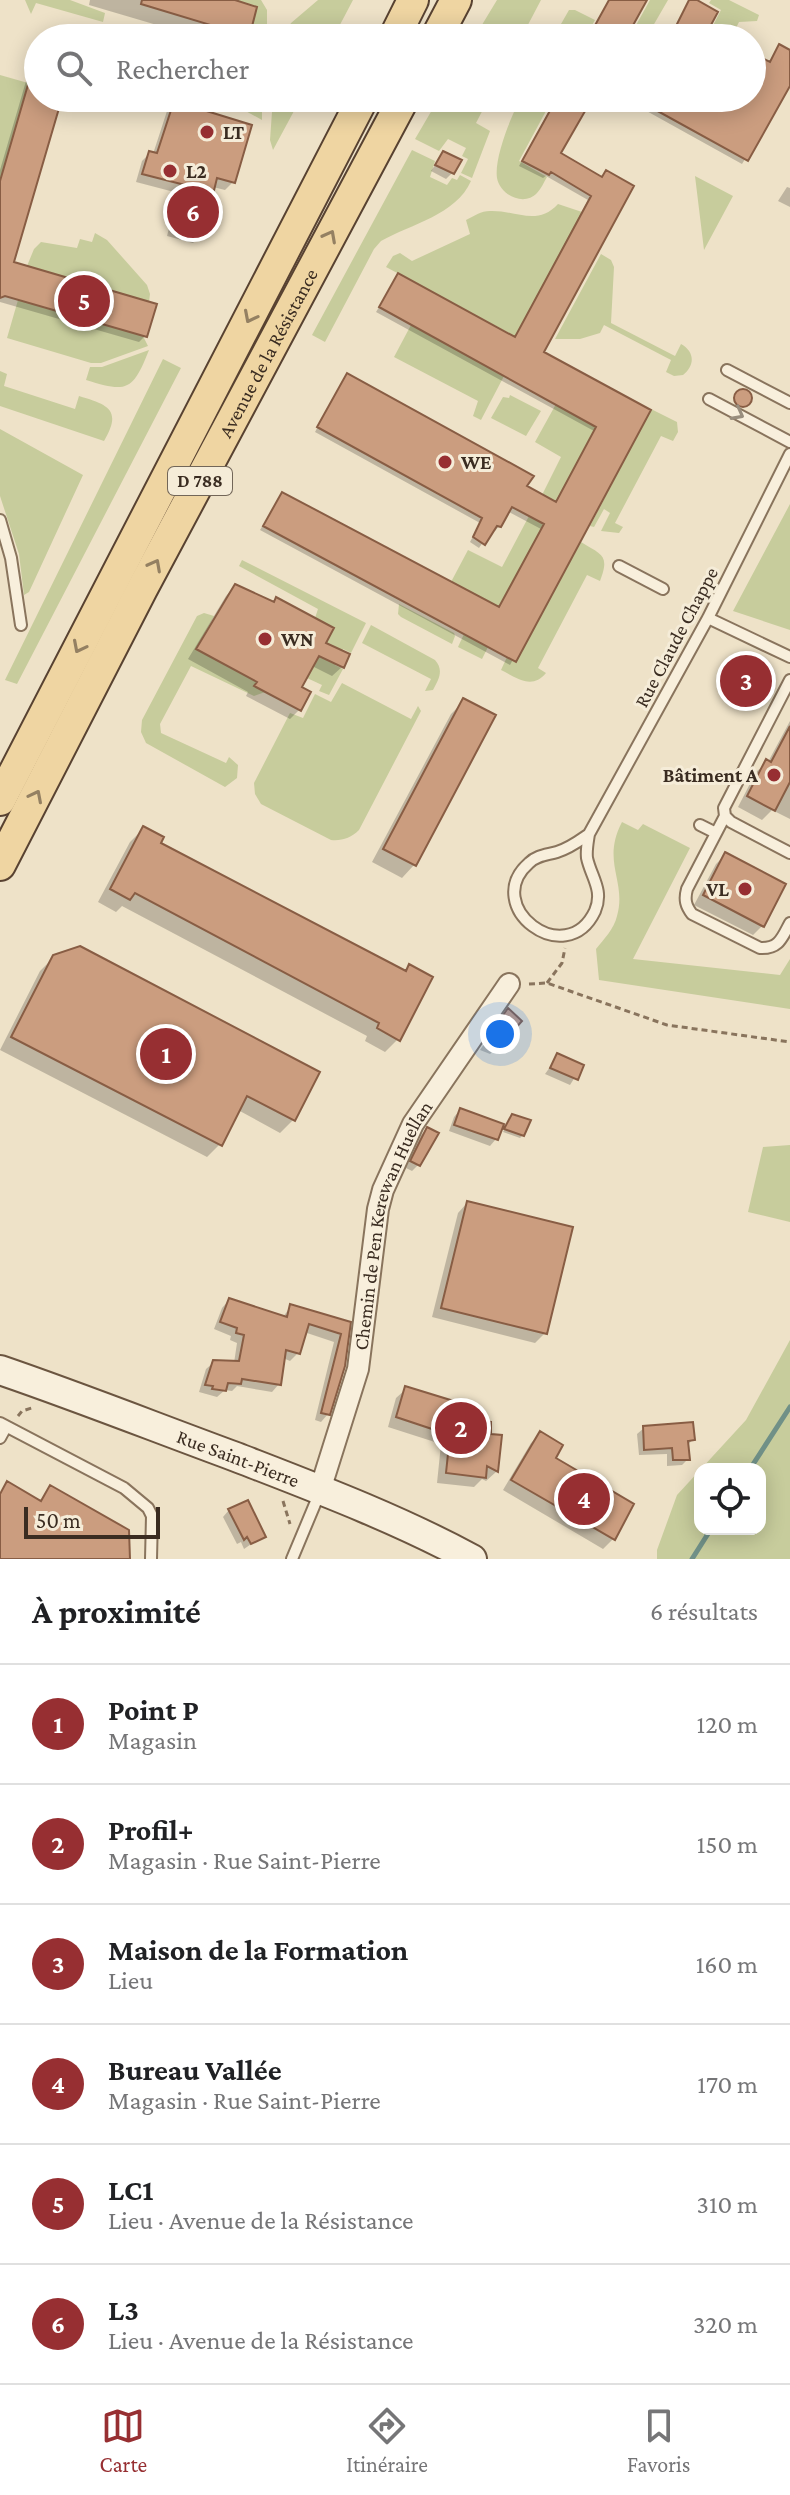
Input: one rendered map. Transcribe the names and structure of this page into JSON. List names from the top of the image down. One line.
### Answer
{"streets":{"main road":["Avenue de la Résistance","D 788","Rue Saint-Pierre"],"street":["Chemin de Pen Kerewan Huellan"],"lane":["Rue Claude Chappe"]},"crossings":[["Chemin de Pen Kerewan Huellan","Rue Saint-Pierre"]],"places":["LT","L2","WE","WN","Bâtiment A","VL"],"scale_bar":"50 m","page":{"search":"Rechercher","pins":["6","5","3","1","2","4"],"scale":"50 m","heading":["À proximité","6 résultats"],"list":[{"mark":"1","name":"Point P","note":"Magasin","value":"120 m"},{"mark":"2","name":"Profil+","note":"Magasin · Rue Saint-Pierre","value":"150 m"},{"mark":"3","name":"Maison de la Formation","note":"Lieu","value":"160 m"},{"mark":"4","name":"Bureau Vallée","note":"Magasin · Rue Saint-Pierre","value":"170 m"},{"mark":"5","name":"LC1","note":"Lieu · Avenue de la Résistance","value":"310 m"},{"mark":"6","name":"L3","note":"Lieu · Avenue de la Résistance","value":"320 m"}],"nav":["Carte","Itinéraire","Favoris"]}}
